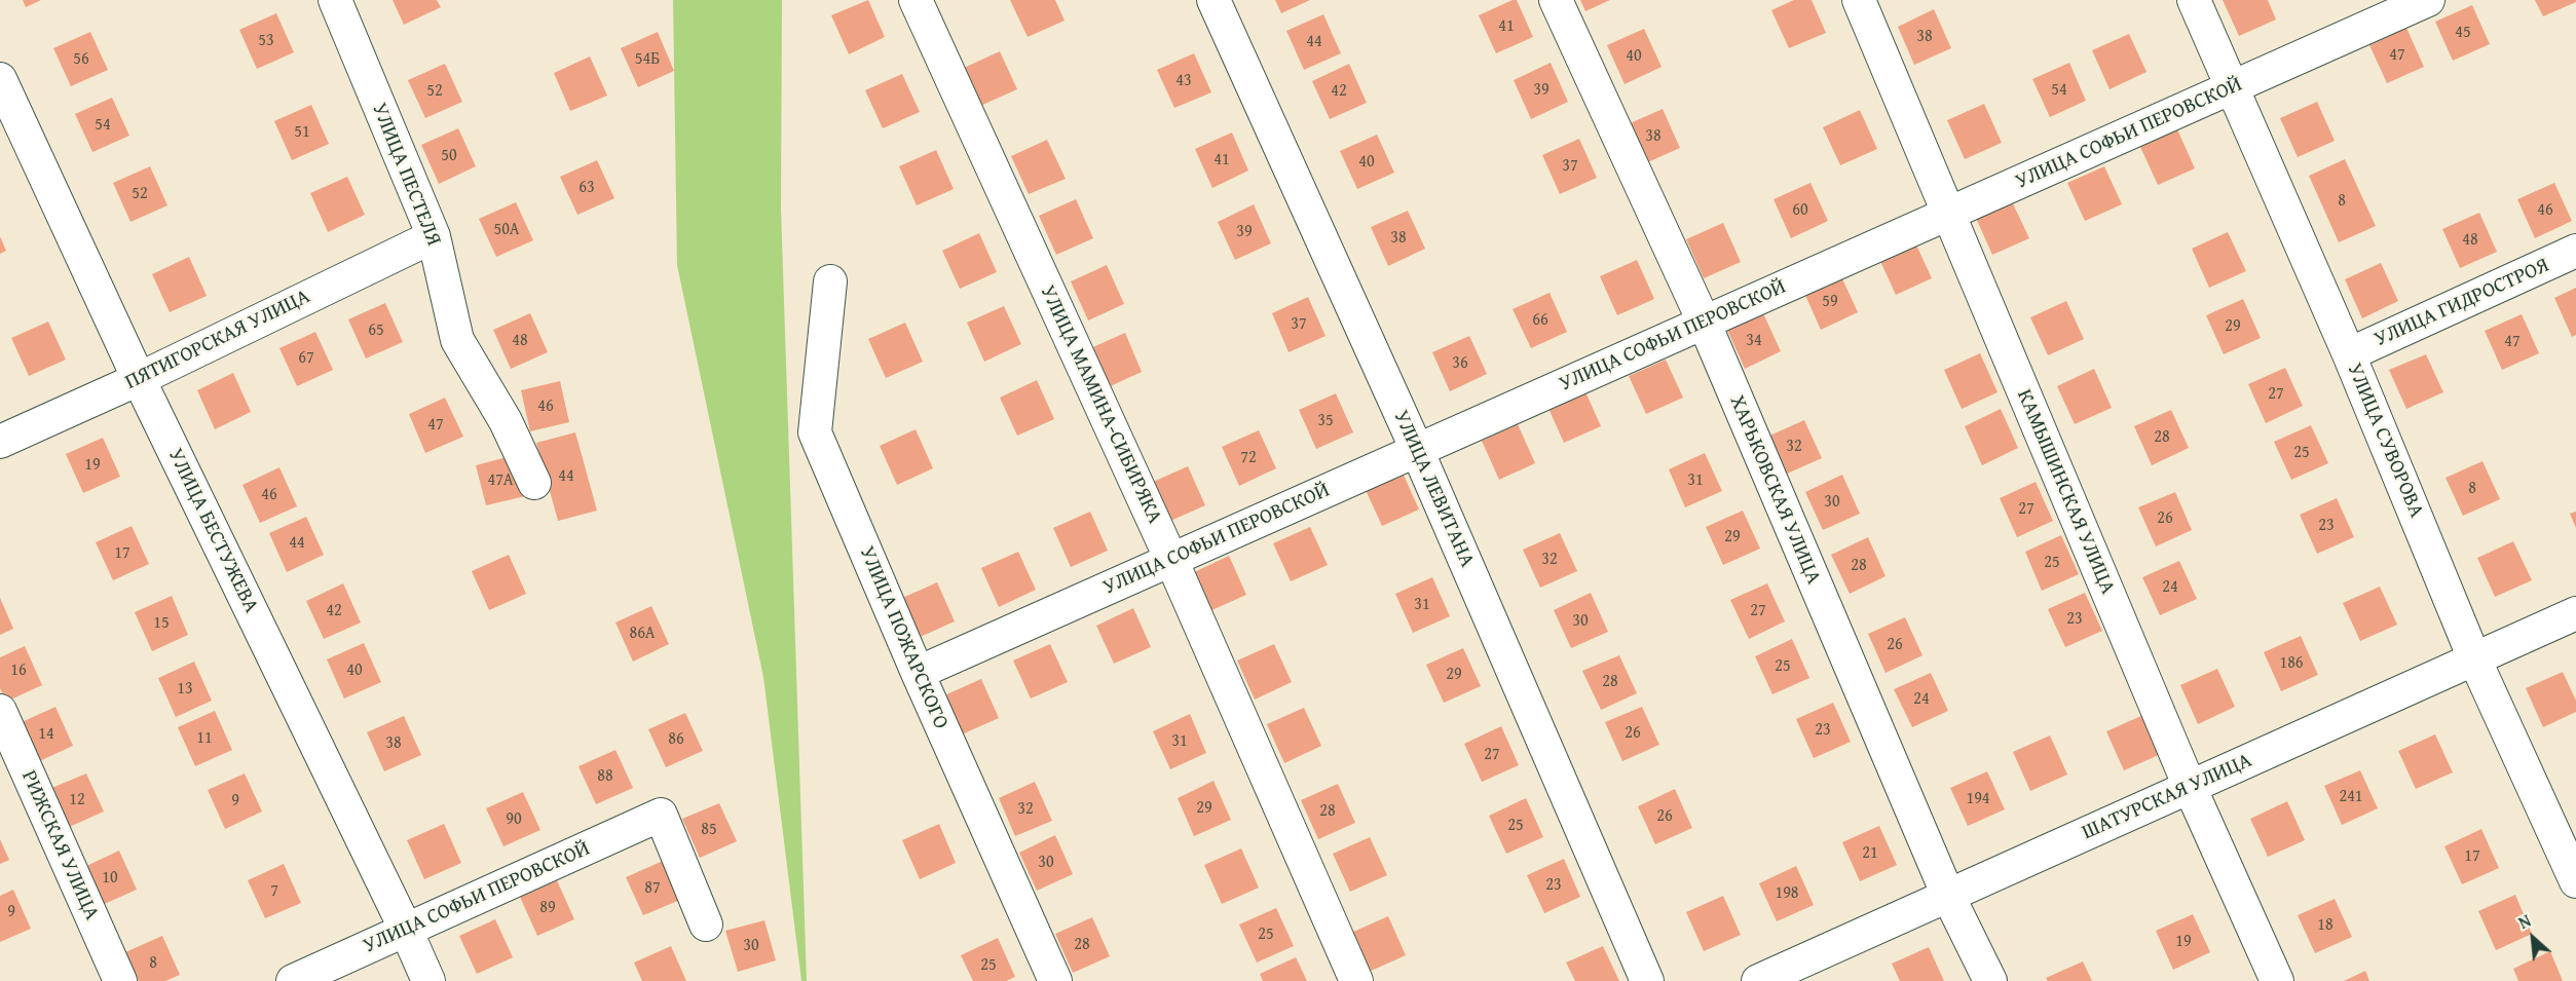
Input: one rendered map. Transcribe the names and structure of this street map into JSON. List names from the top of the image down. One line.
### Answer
{"streets":{"street":["УЛИЦА СОФЬИ ПЕРОВСКОЙ","УЛИЦА ПЕСТЕЛЯ","УЛИЦА ГИДРОСТРОЯ","ПЯТИГОРСКАЯ УЛИЦА","УЛИЦА МАМИНА-СИБИРЯКА","УЛИЦА СУВОРОВА","УЛИЦА ЛЕВИТАНА","ХАРЬКОВСКАЯ УЛИЦА","КАМЫШИНСКАЯ УЛИЦА","УЛИЦА БЕСТУЖЕВА","УЛИЦА ПОЖАРСКОГО","ШАТУРСКАЯ УЛИЦА","РИЖСКАЯ УЛИЦА"]},"crossings":[["УЛИЦА СОФЬИ ПЕРОВСКОЙ","УЛИЦА МАМИНА-СИБИРЯКА"],["УЛИЦА СОФЬИ ПЕРОВСКОЙ","УЛИЦА СУВОРОВА"],["УЛИЦА СОФЬИ ПЕРОВСКОЙ","УЛИЦА ЛЕВИТАНА"],["УЛИЦА СОФЬИ ПЕРОВСКОЙ","ХАРЬКОВСКАЯ УЛИЦА"],["УЛИЦА СОФЬИ ПЕРОВСКОЙ","КАМЫШИНСКАЯ УЛИЦА"],["УЛИЦА СОФЬИ ПЕРОВСКОЙ","УЛИЦА БЕСТУЖЕВА"],["УЛИЦА СОФЬИ ПЕРОВСКОЙ","УЛИЦА ПОЖАРСКОГО"],["УЛИЦА ПЕСТЕЛЯ","ПЯТИГОРСКАЯ УЛИЦА"],["УЛИЦА ГИДРОСТРОЯ","УЛИЦА СУВОРОВА"],["ПЯТИГОРСКАЯ УЛИЦА","УЛИЦА БЕСТУЖЕВА"],["УЛИЦА СУВОРОВА","ШАТУРСКАЯ УЛИЦА"],["ХАРЬКОВСКАЯ УЛИЦА","ШАТУРСКАЯ УЛИЦА"],["КАМЫШИНСКАЯ УЛИЦА","ШАТУРСКАЯ УЛИЦА"]],"house_numbers":["41","45","38","53","44","47","40","56","54Б","43","39","54","52","42","54","51","38","50","41","40","37","63","52","8","60","46","50А","39","38","48","59","66","37","29","65","48","34","47","67","36","27","46","35","47","28","32","25","72","19","44","47А","31","8","46","30","27","26","23","29","44","17","32","25","28","24","31","42","27","23","30","15","86А","26","186","25","16","40","29","28","13","24","23","26","14","11","86","31","38","27","88","241","194","12","9","29","32","28","26","90","25","85","21","17","30","10","23","87","7","198","89","9","18","25","19","28","30","8","25"],"north":"top left"}
